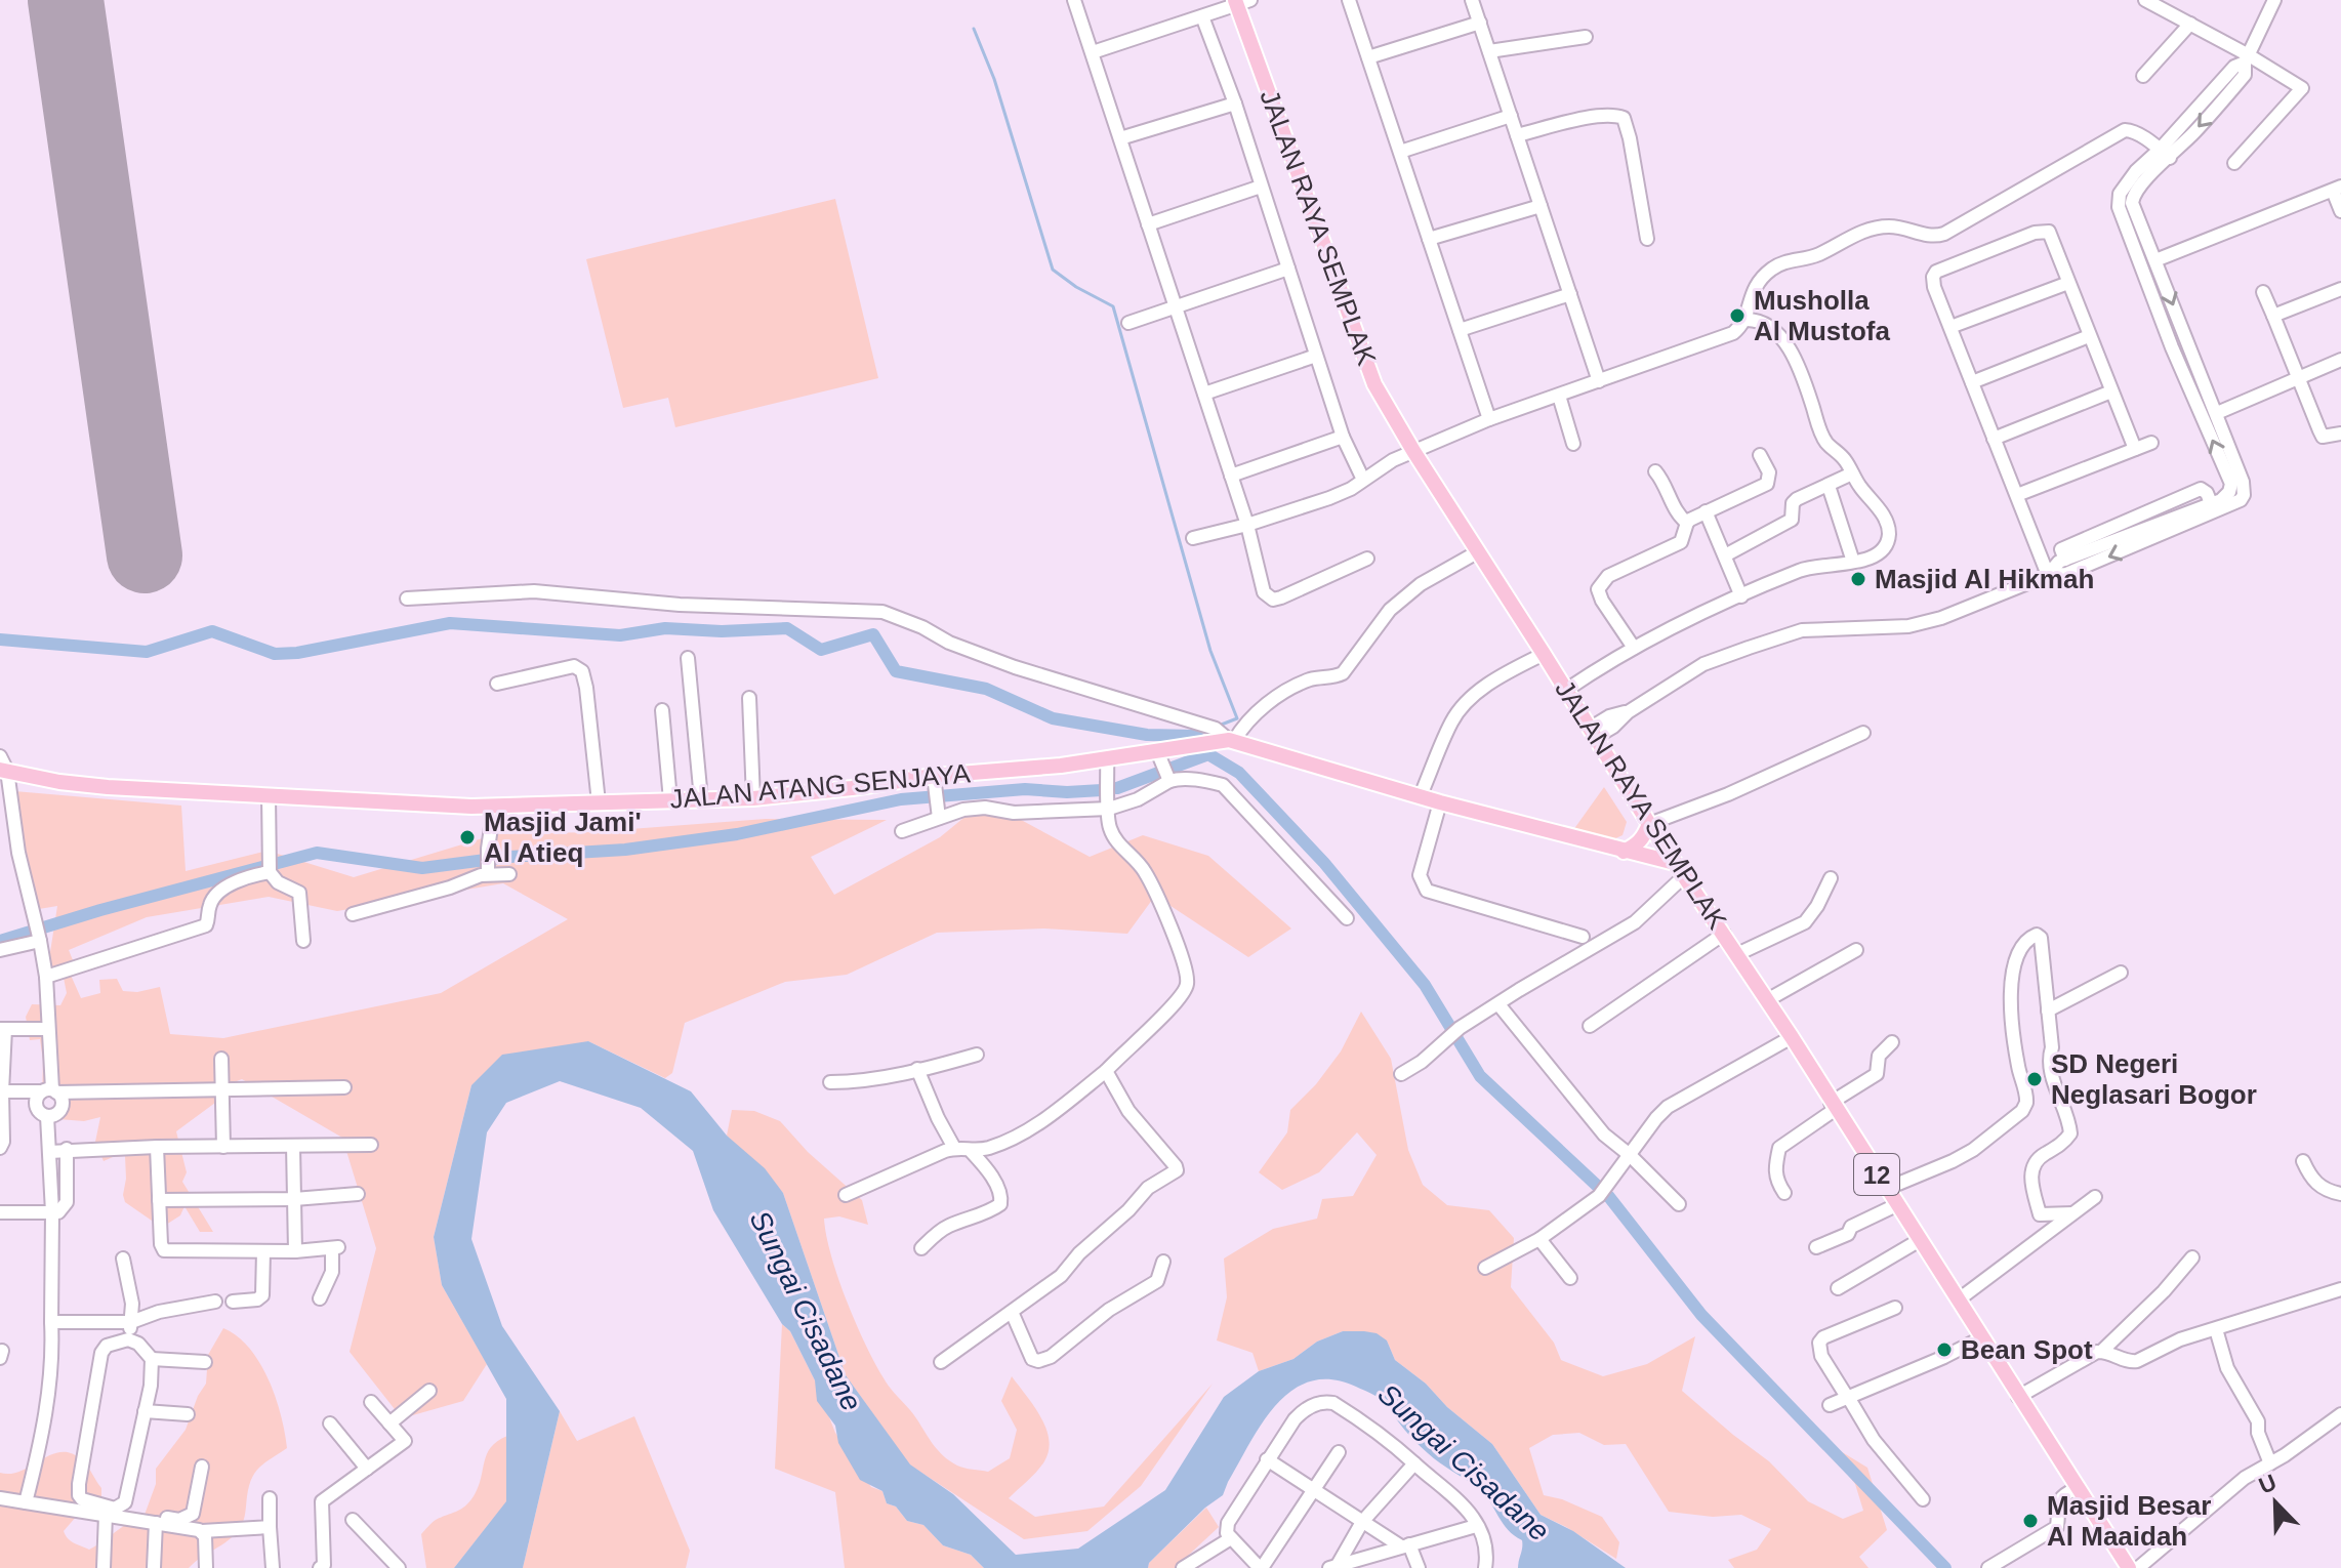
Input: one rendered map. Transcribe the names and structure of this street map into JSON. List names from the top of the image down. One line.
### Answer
{"streets":{"main road":["JALAN RAYA SEMPLAK","JALAN ATANG SENJAYA","12"]},"crossings":[["JALAN RAYA SEMPLAK","JALAN ATANG SENJAYA"]],"water":["Sungai Cisadane"],"places":["Musholla Al Mustofa","Masjid Al Hikmah","Masjid Jami' Al Atieq","SD Negeri Neglasari Bogor","Bean Spot","Masjid Besar Al Maaidah"],"north":"top left"}
